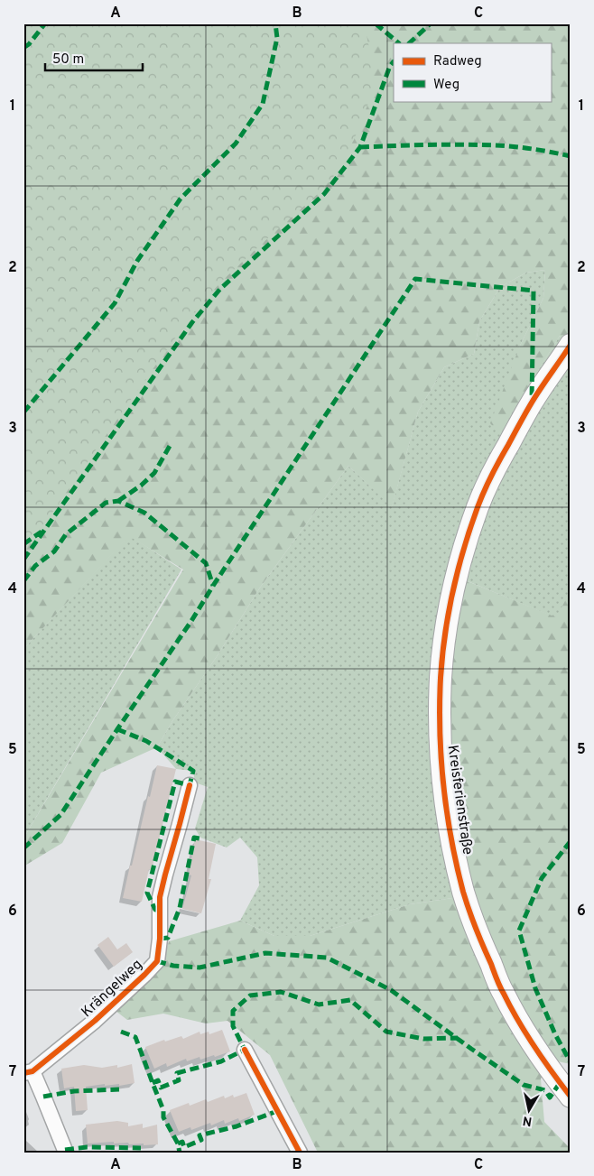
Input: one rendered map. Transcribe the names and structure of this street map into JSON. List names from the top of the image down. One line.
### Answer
{"streets":{"street":["Kreisferienstraße","Krängelweg"]},"legend":["Radweg","Weg"],"scale_bar":"50 m","north":"bottom","grid":{"columns":["A","B","C"],"rows":["1","2","3","4","5","6","7"]}}
